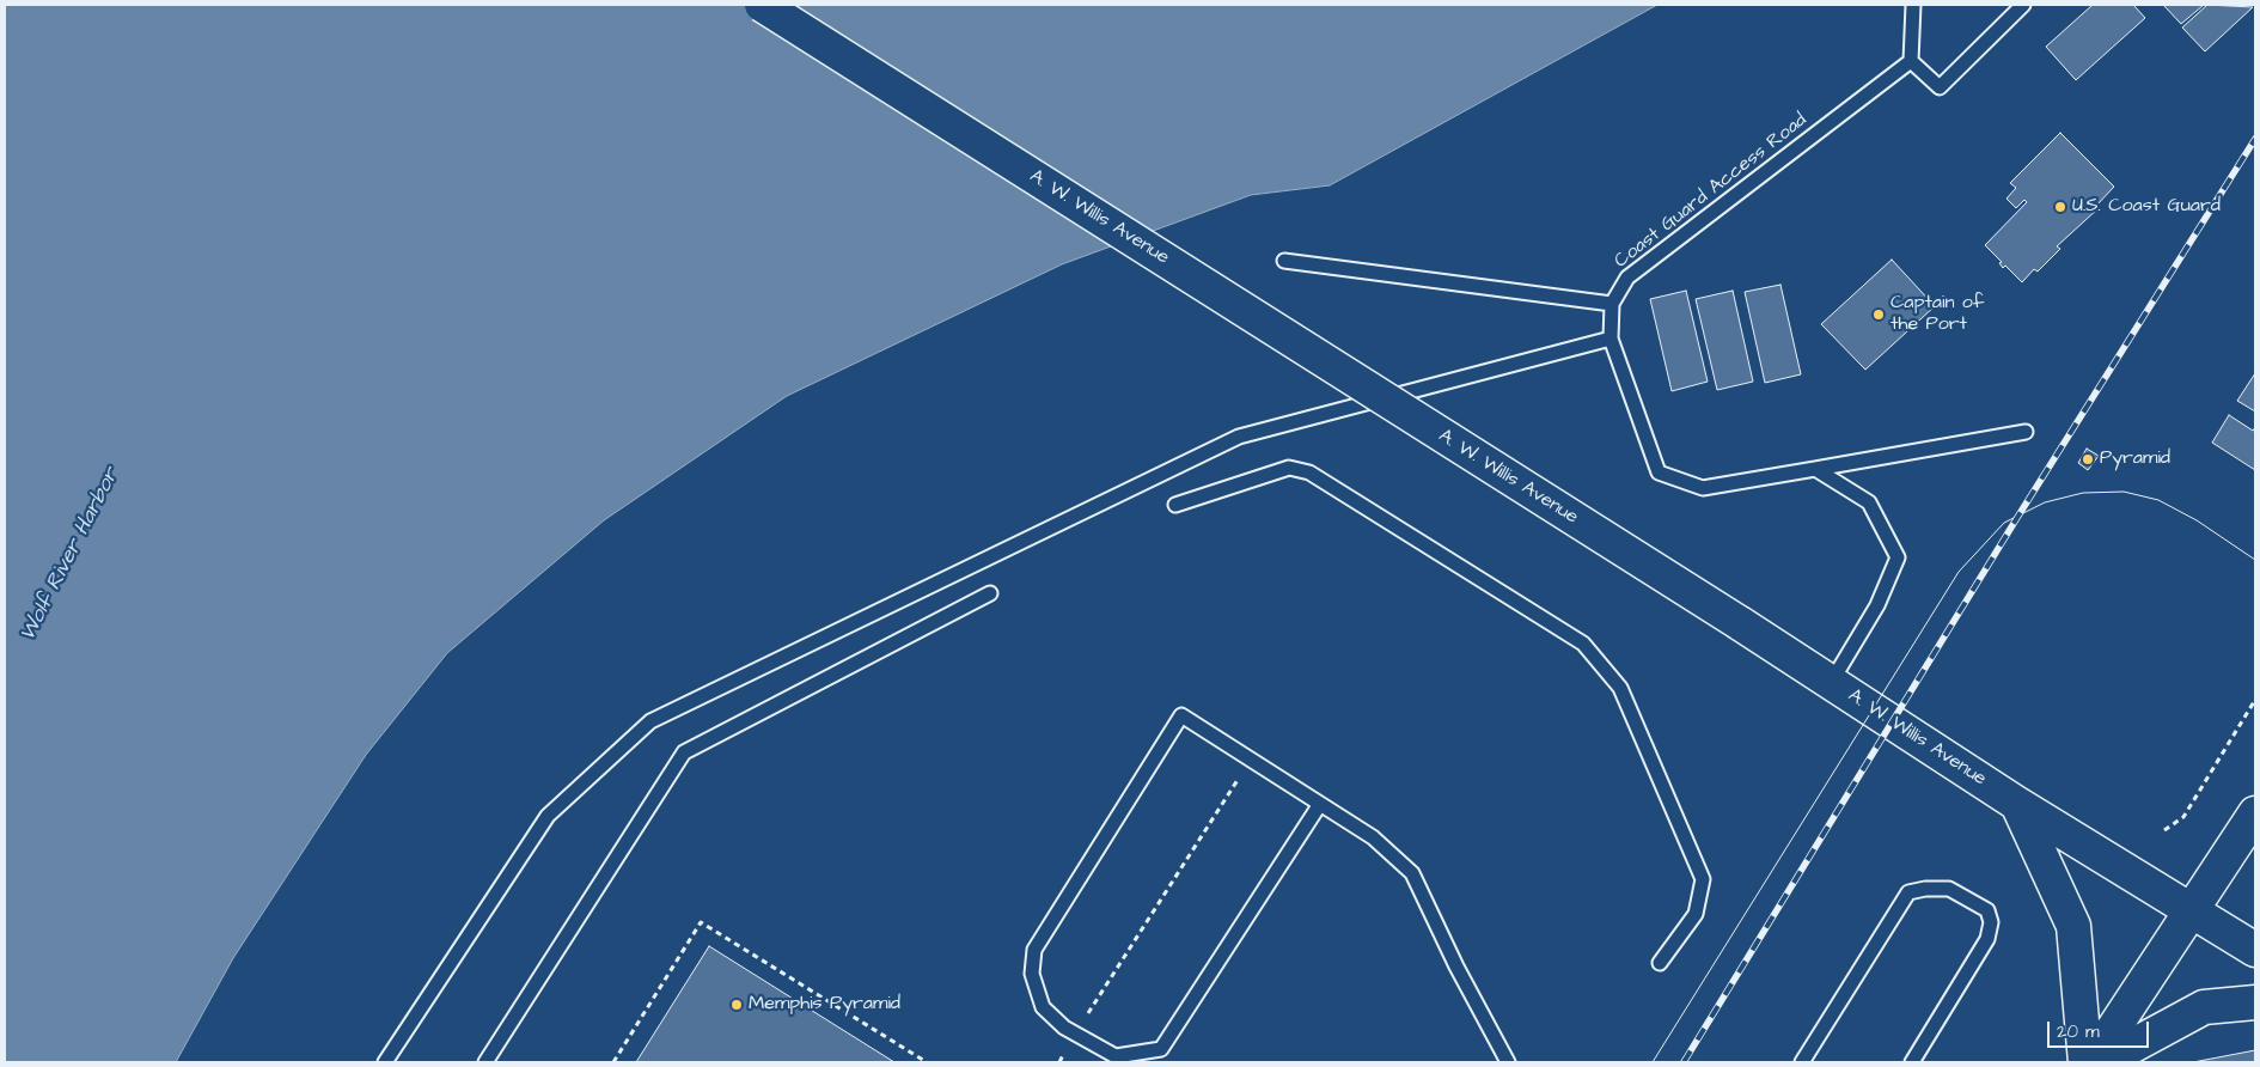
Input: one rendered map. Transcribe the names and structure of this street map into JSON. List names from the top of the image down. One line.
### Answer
{"streets":{"main road":["A. W. Willis Avenue"],"lane":["Coast Guard Access Road"]},"water":["Wolf River Harbor"],"places":["U.S. Coast Guard","Captain of the Port","Pyramid","Memphis Pyramid"],"scale_bar":"20 m"}
